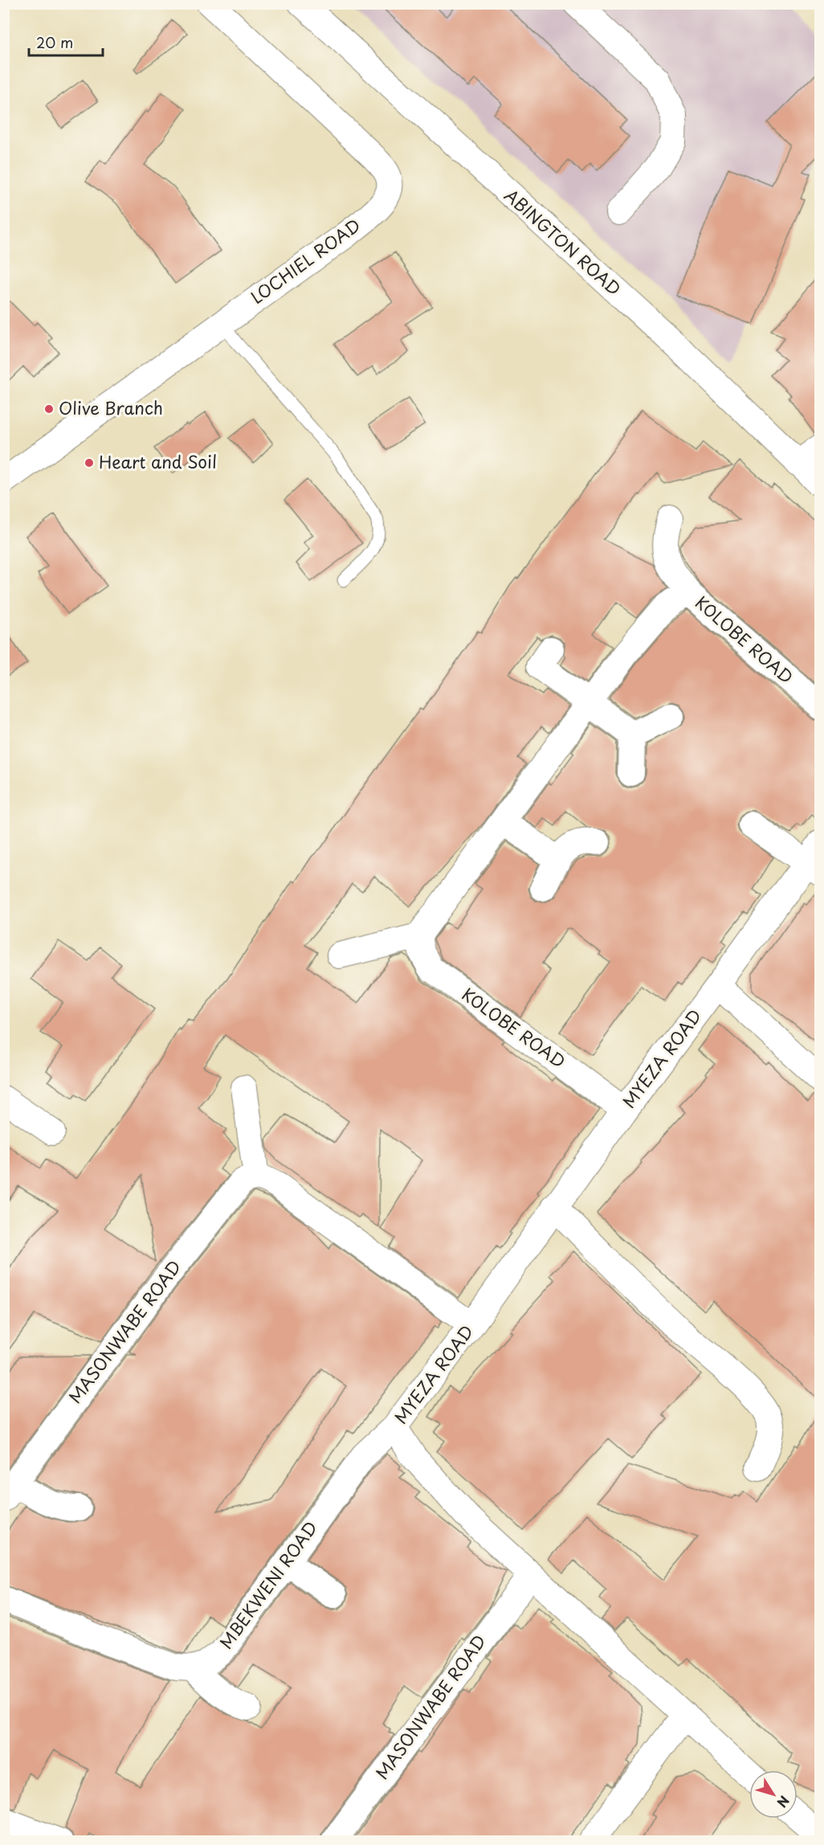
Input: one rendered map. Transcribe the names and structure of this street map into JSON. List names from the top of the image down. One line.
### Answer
{"streets":{"street":["ABINGTON ROAD","LOCHIEL ROAD","KOLOBE ROAD","MYEZA ROAD","MASONWABE ROAD","MBEKWENI ROAD"]},"crossings":[["KOLOBE ROAD","MYEZA ROAD"],["MYEZA ROAD","MASONWABE ROAD"],["MYEZA ROAD","MBEKWENI ROAD"]],"places":["Olive Branch","Heart and Soil"],"scale_bar":"20 m","north":"bottom right"}
